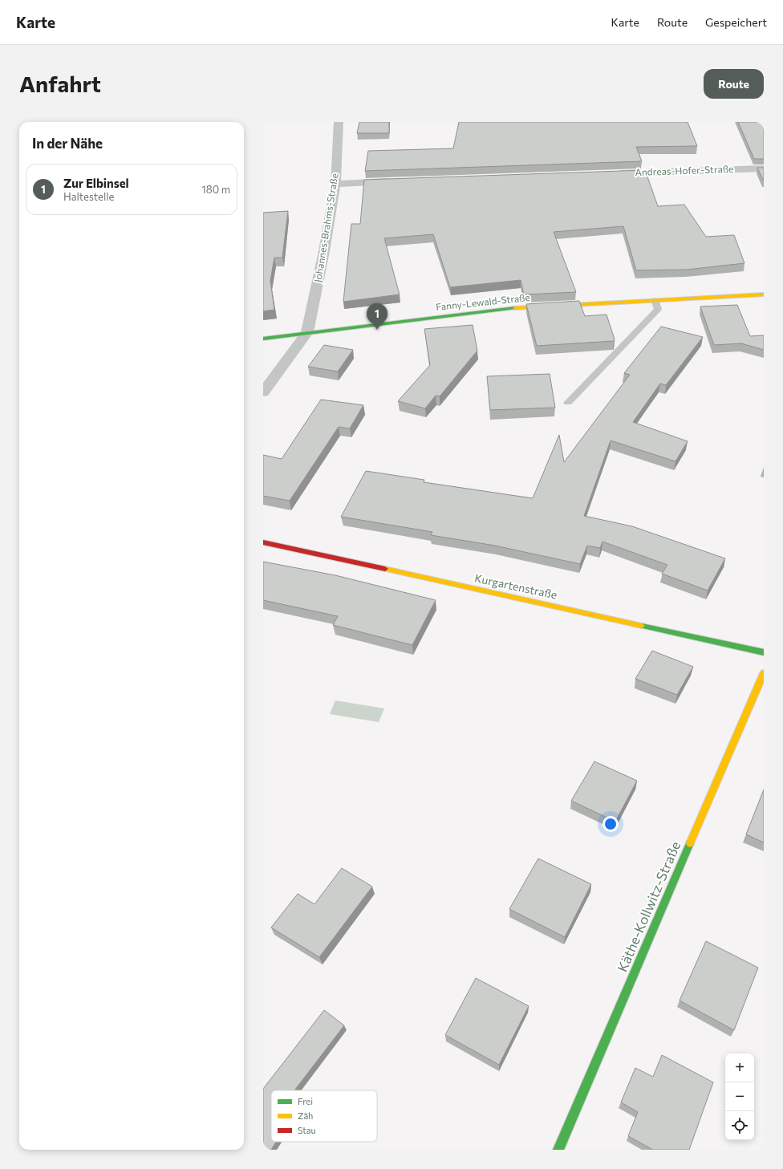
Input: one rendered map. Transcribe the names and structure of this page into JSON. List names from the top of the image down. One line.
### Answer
{"streets":{"street":["Andreas-Hofer-Straße","Johannes-Brahms-Straße","Fanny-Lewald-Straße","Kurgartenstraße","Käthe-Kollwitz-Straße"]},"crossings":[["Johannes-Brahms-Straße","Fanny-Lewald-Straße"]],"legend":["Frei","Zäh","Stau"],"page":{"header":"Karte","nav":["Karte","Route","Gespeichert"],"buttons":"Route","title":"Anfahrt","heading":"In der Nähe","list":[{"mark":"1","name":"Zur Elbinsel","note":"Haltestelle","value":"180 m"}],"pins":"1","map_buttons":["+","−"]}}
